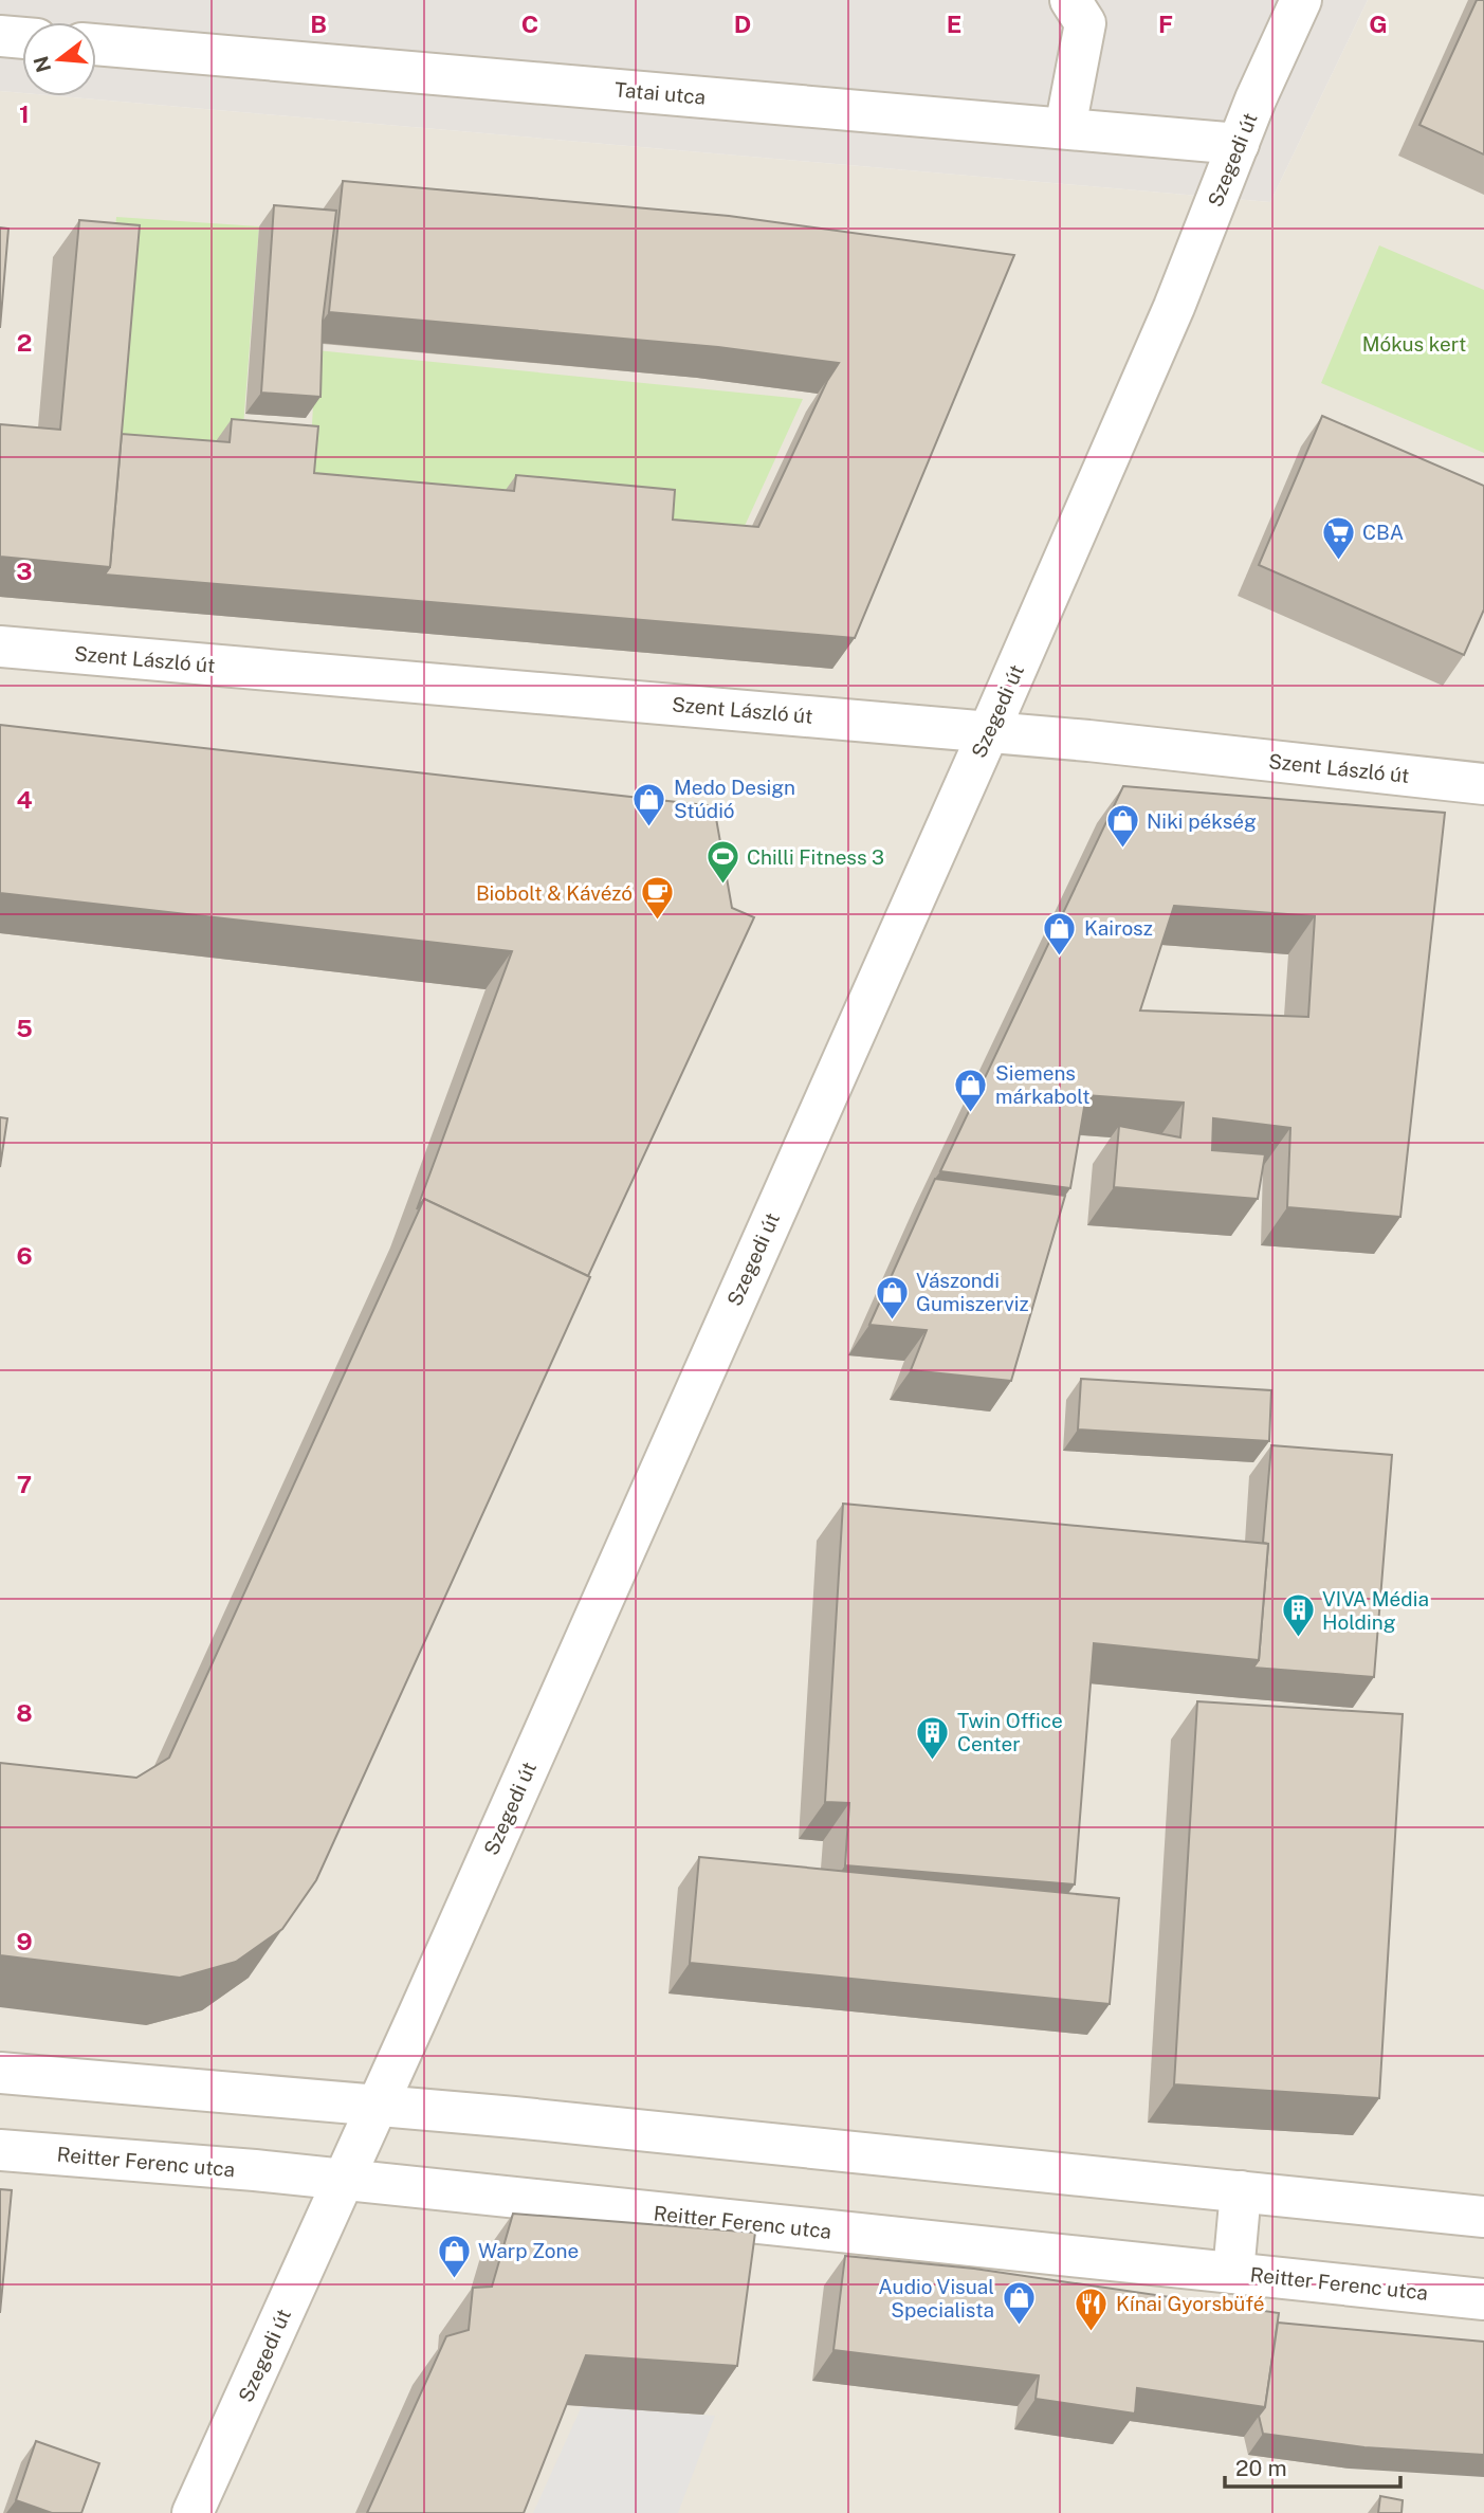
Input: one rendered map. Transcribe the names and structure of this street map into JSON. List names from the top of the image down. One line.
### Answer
{"streets":{"street":["Tatai utca","Szegedi út","Szent László út","Reitter Ferenc utca"]},"crossings":[["Tatai utca","Szegedi út"],["Szegedi út","Szent László út"],["Szegedi út","Reitter Ferenc utca"]],"parks":["Mókus kert"],"places":{"supermarket":["CBA"],"shop":["Medo Design Stúdió","Niki pékség","Kairosz","Siemens márkabolt","Vászondi Gumiszerviz","Warp Zone","Audio Visual Specialista"],"sports":["Chilli Fitness 3"],"cafe":["Biobolt & Kávézó"],"building":["VIVA Média Holding","Twin Office Center"],"restaurant":["Kínai Gyorsbüfé"]},"scale_bar":"20 m","north":"left","grid":{"columns":["B","C","D","E","F","G"],"rows":["1","2","3","4","5","6","7","8","9"]}}
